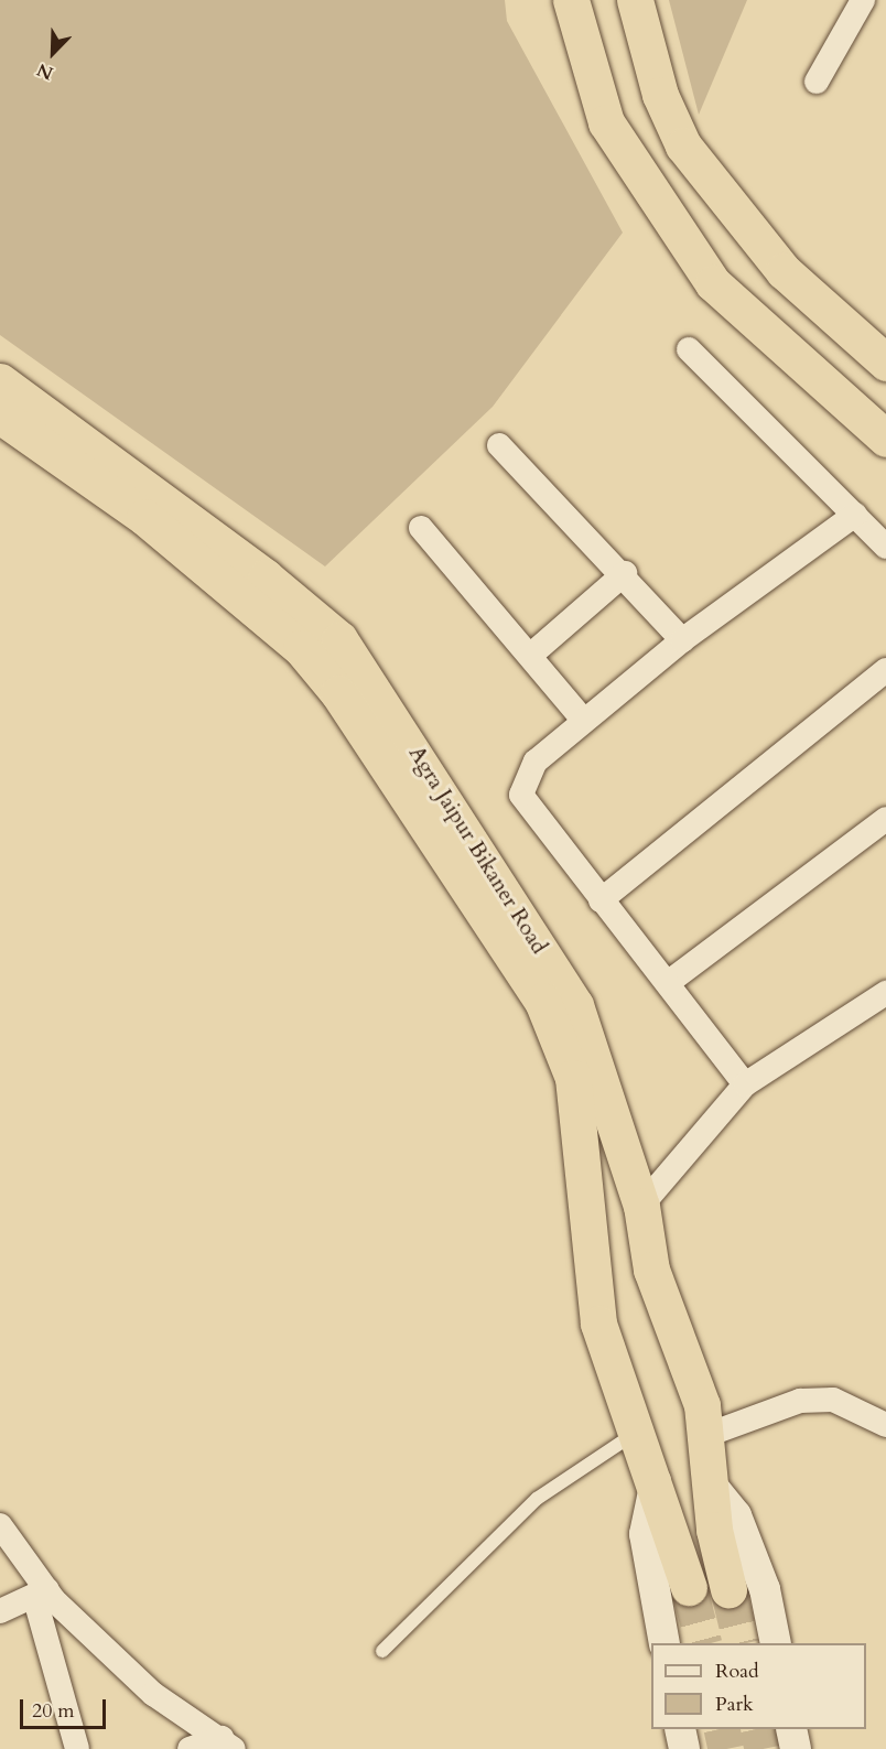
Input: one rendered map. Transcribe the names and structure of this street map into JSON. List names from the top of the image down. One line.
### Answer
{"streets":{"highway":["Agra Jaipur Bikaner Road"]},"legend":["Road","Park"],"scale_bar":"20 m","north":"bottom left"}
